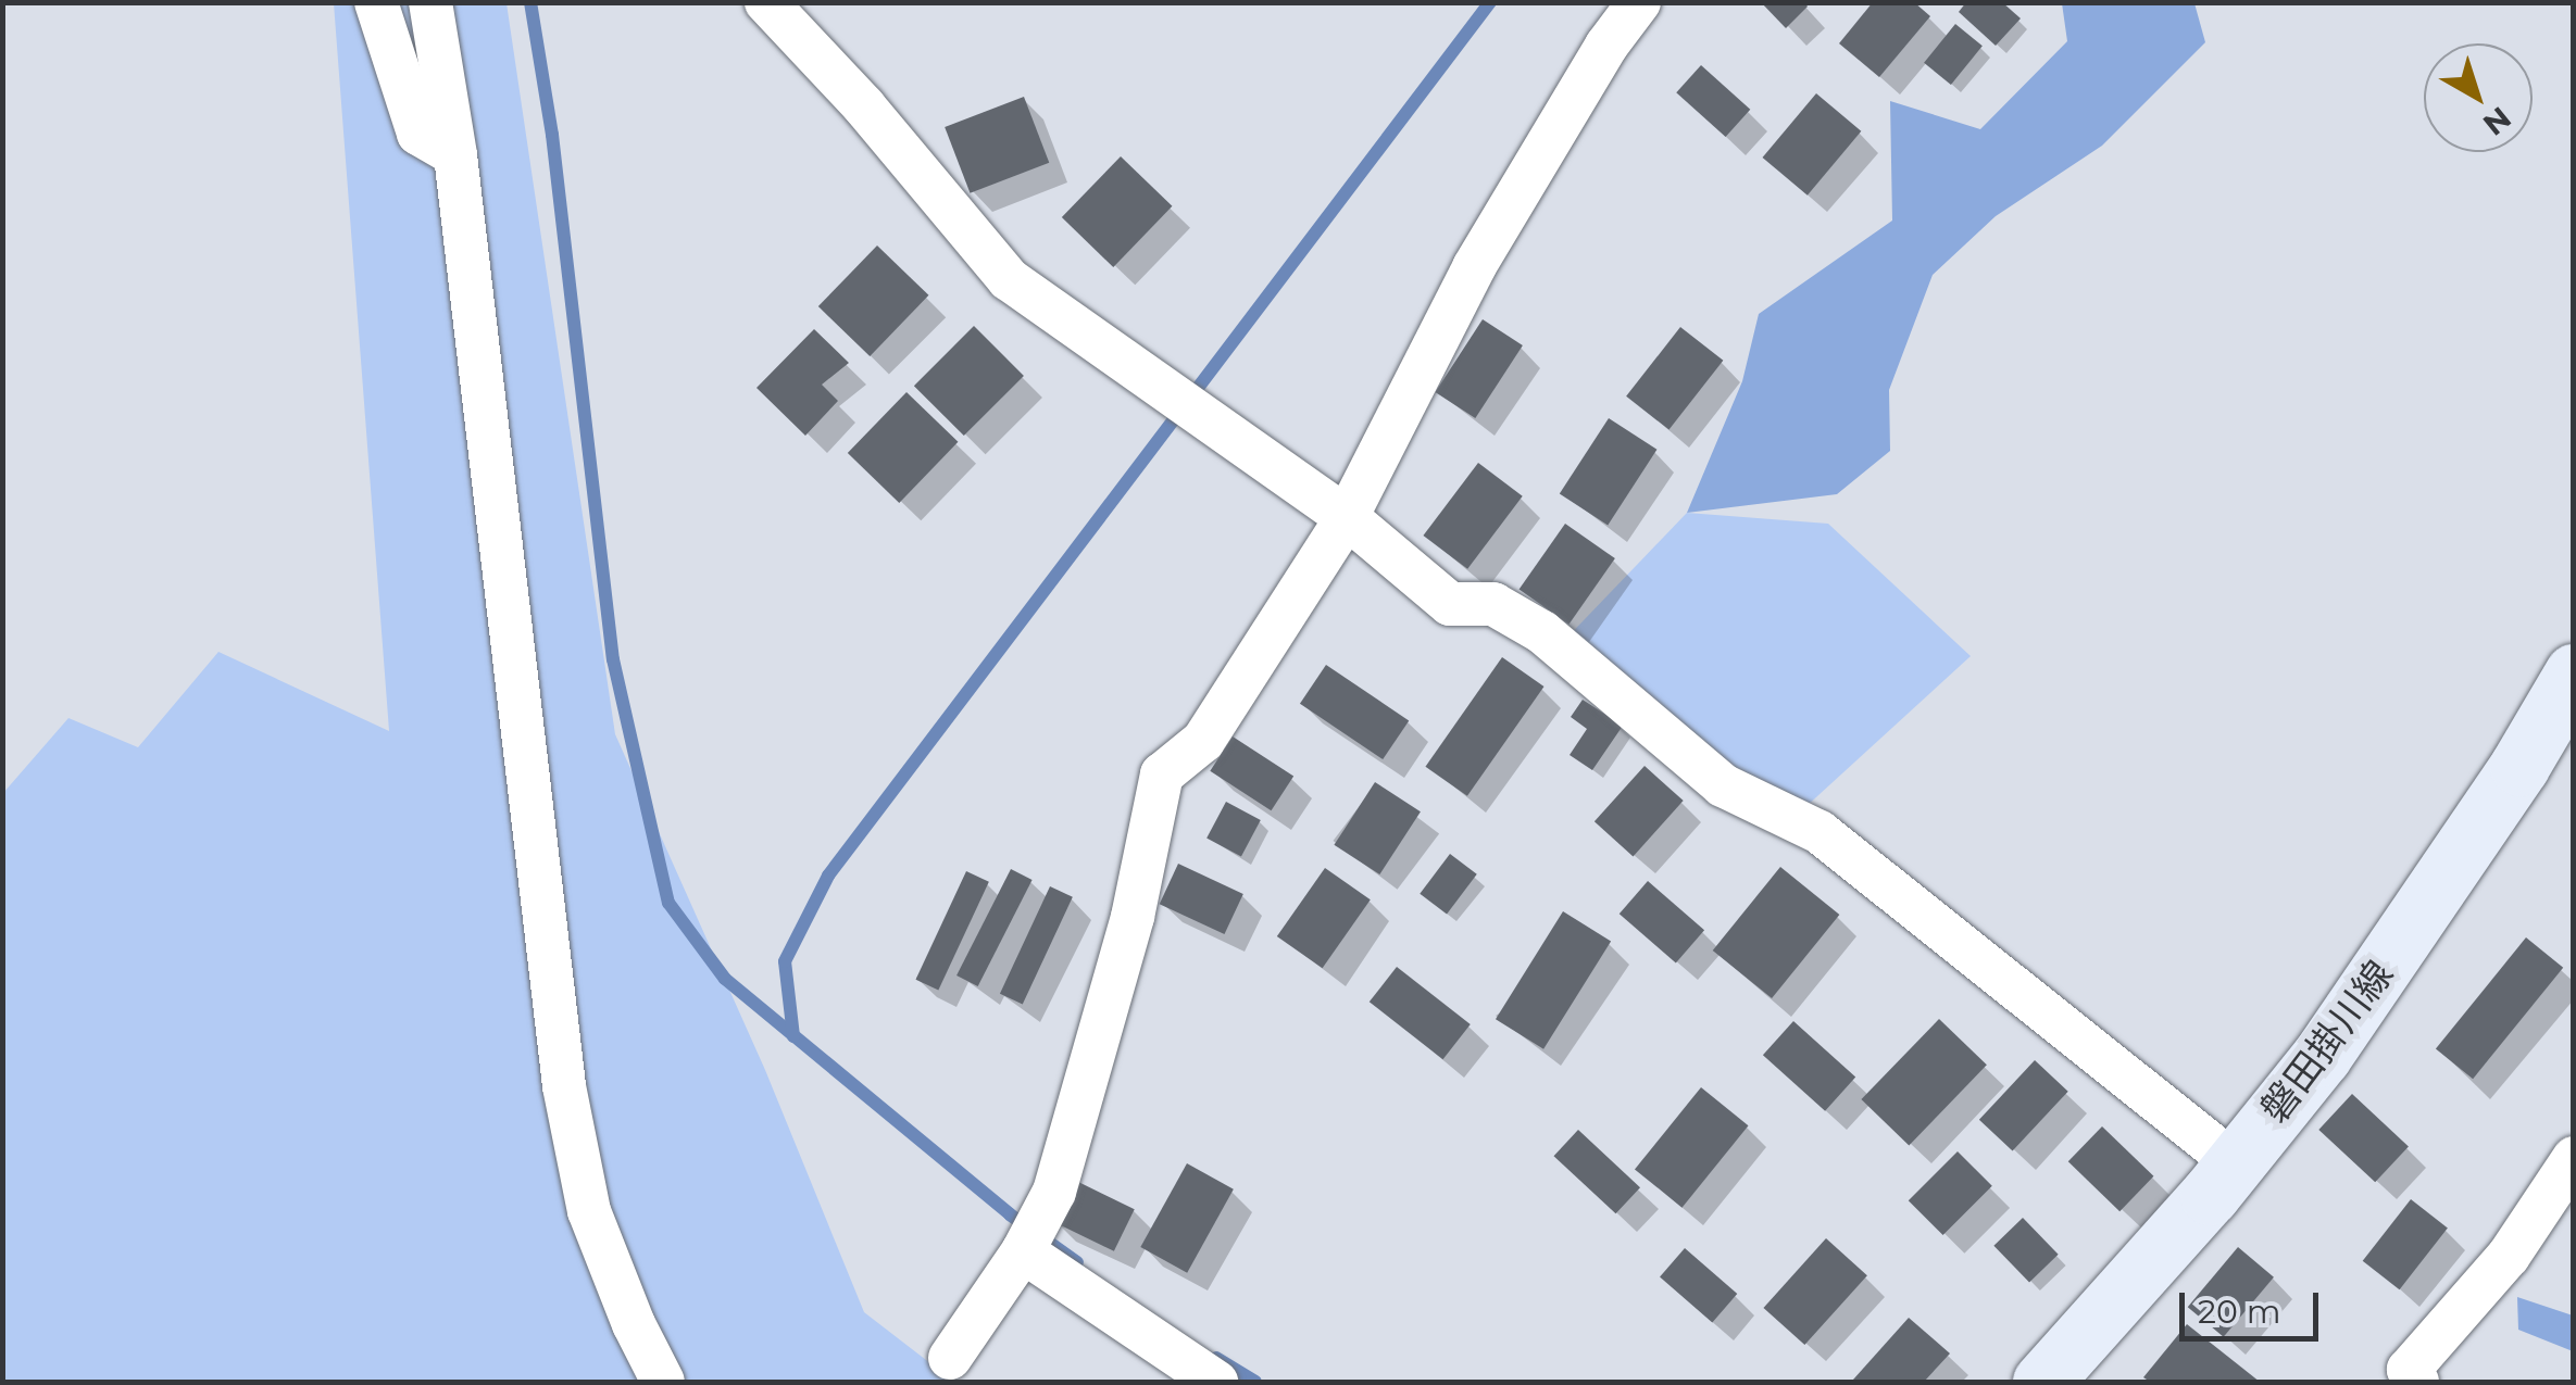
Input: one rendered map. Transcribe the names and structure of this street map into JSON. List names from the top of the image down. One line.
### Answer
{"streets":{"main road":["磐田掛川線"]},"scale_bar":"20 m","north":"bottom right"}
